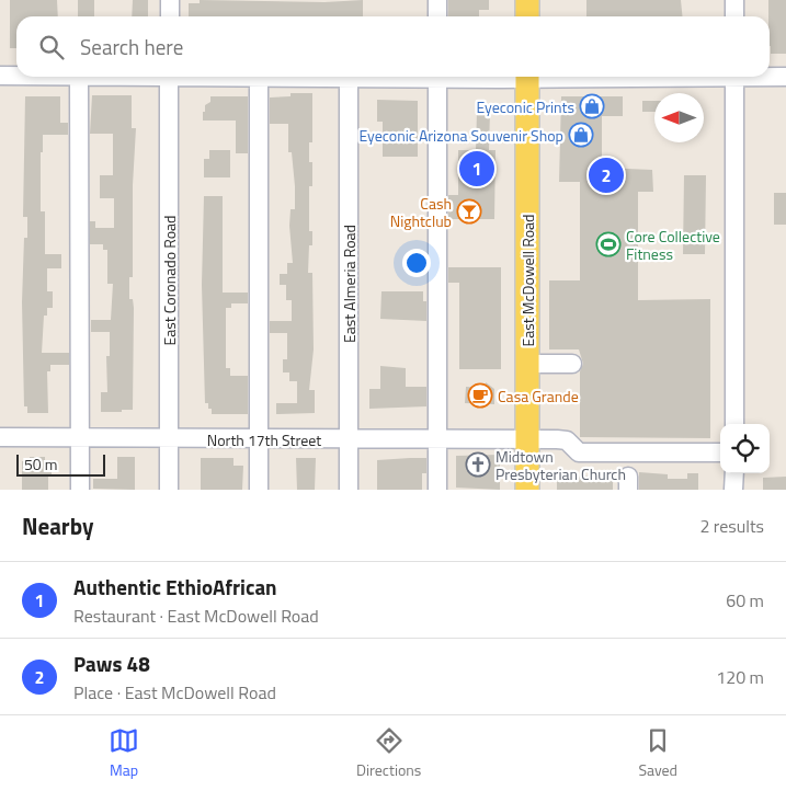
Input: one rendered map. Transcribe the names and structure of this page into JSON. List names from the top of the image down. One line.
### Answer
{"streets":{"main road":["East McDowell Road"],"street":["East Coronado Road","East Almeria Road","North 17th Street"]},"crossings":[["East Coronado Road","North 17th Street"],["East McDowell Road","North 17th Street"],["East Almeria Road","North 17th Street"]],"places":{"shop":["Eyeconic Prints","Eyeconic Arizona Souvenir Shop"],"bar":["Cash Nightclub"],"sports":["Core Collective Fitness"],"cafe":["Casa Grande"],"church":["Midtown Presbyterian Church"]},"scale_bar":"50 m","north":"left","page":{"search":"Search here","pins":["1","2"],"scale":"50 m","heading":["Nearby","2 results"],"list":[{"mark":"1","name":"Authentic EthioAfrican","note":"Restaurant · East McDowell Road","value":"60 m"},{"mark":"2","name":"Paws 48","note":"Place · East McDowell Road","value":"120 m"}],"nav":["Map","Directions","Saved"]}}
